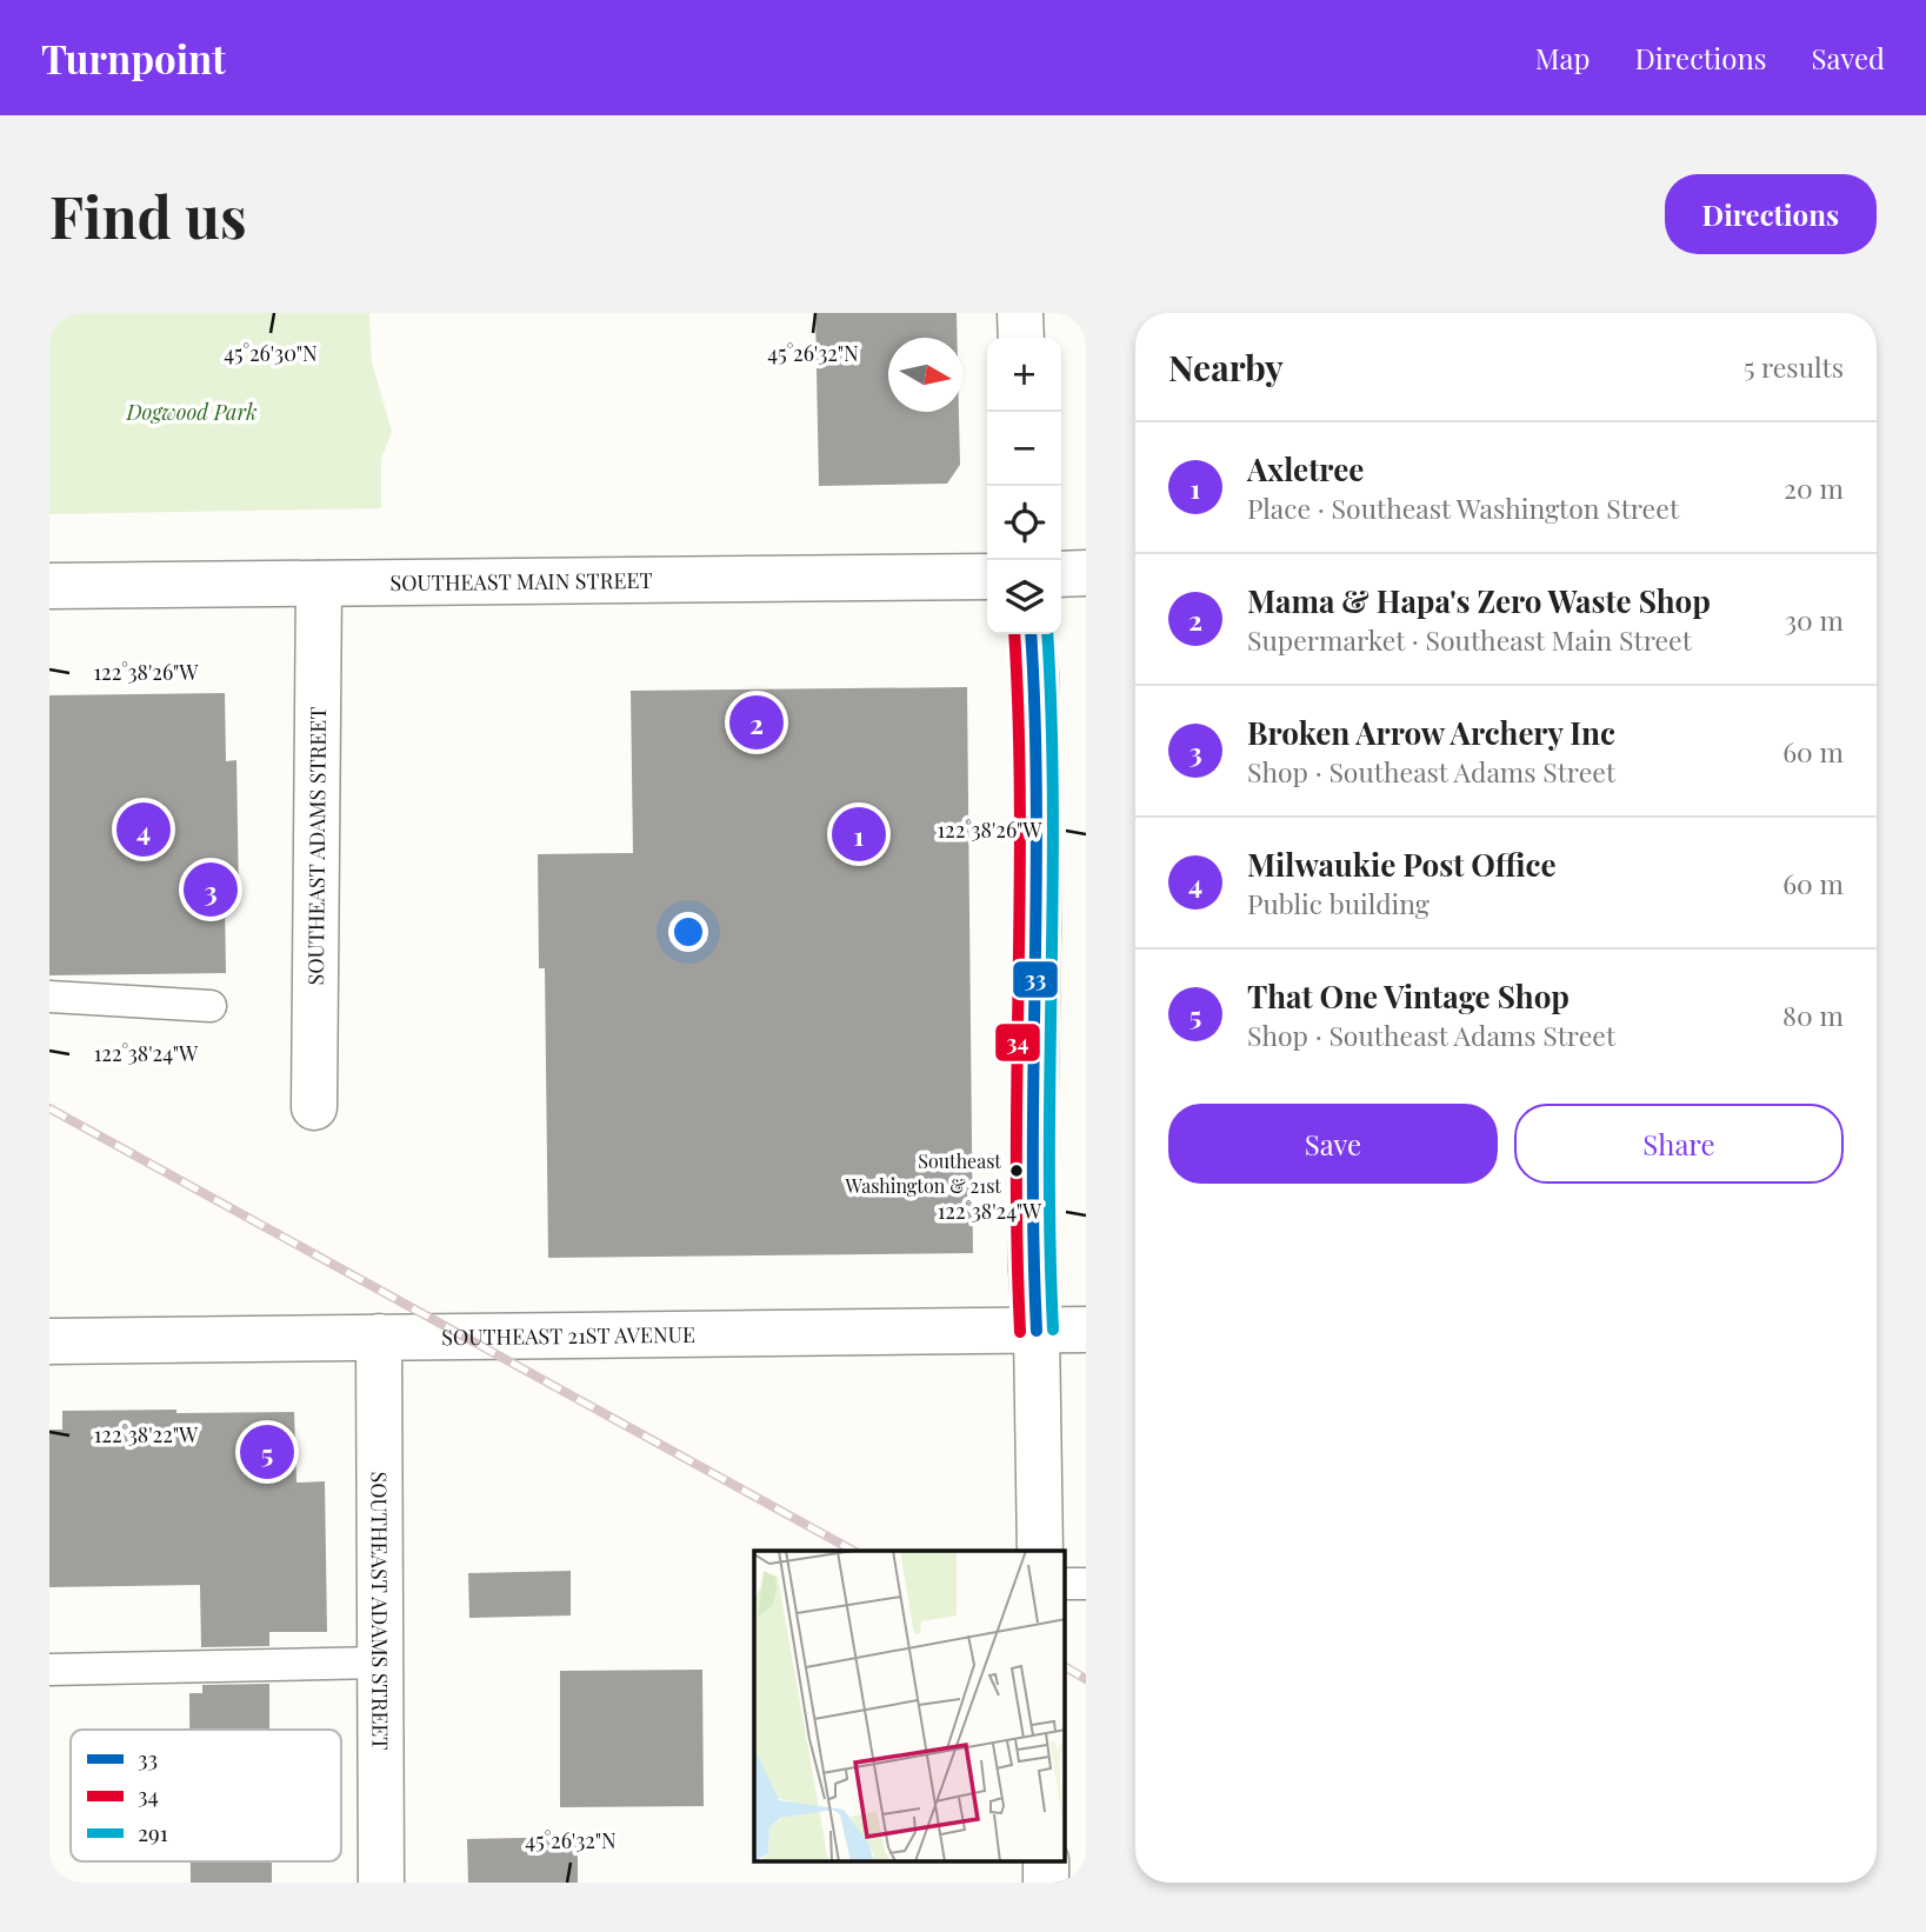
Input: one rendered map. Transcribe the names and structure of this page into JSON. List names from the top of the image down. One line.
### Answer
{"streets":{"street":["SOUTHEAST MAIN STREET","SOUTHEAST ADAMS STREET","SOUTHEAST 21ST AVENUE"]},"crossings":[["SOUTHEAST MAIN STREET","SOUTHEAST ADAMS STREET"],["SOUTHEAST ADAMS STREET","SOUTHEAST 21ST AVENUE"]],"parks":["Dogwood Park"],"places":["Southeast Washington & 21st"],"lines":["transit line 33","transit line 34","transit line 291"],"legend":["33","34","291"],"north":"right","page":{"header":"Turnpoint","nav":["Map","Directions","Saved"],"buttons":["Directions",["Save","Share"]],"title":"Find us","heading":["Nearby","5 results"],"map_buttons":["+","−"],"list":[{"mark":"1","name":"Axletree","note":"Place · Southeast Washington Street","value":"20 m"},{"mark":"2","name":"Mama & Hapa's Zero Waste Shop","note":"Supermarket · Southeast Main Street","value":"30 m"},{"mark":"3","name":"Broken Arrow Archery Inc","note":"Shop · Southeast Adams Street","value":"60 m"},{"mark":"4","name":"Milwaukie Post Office","note":"Public building","value":"60 m"},{"mark":"5","name":"That One Vintage Shop","note":"Shop · Southeast Adams Street","value":"80 m"}],"pins":["2","4","1","3","5"]},"coordinates":["45°26'30\"N","45°26'32\"N","122°38'26\"W","122°38'24\"W","122°38'22\"W"]}
